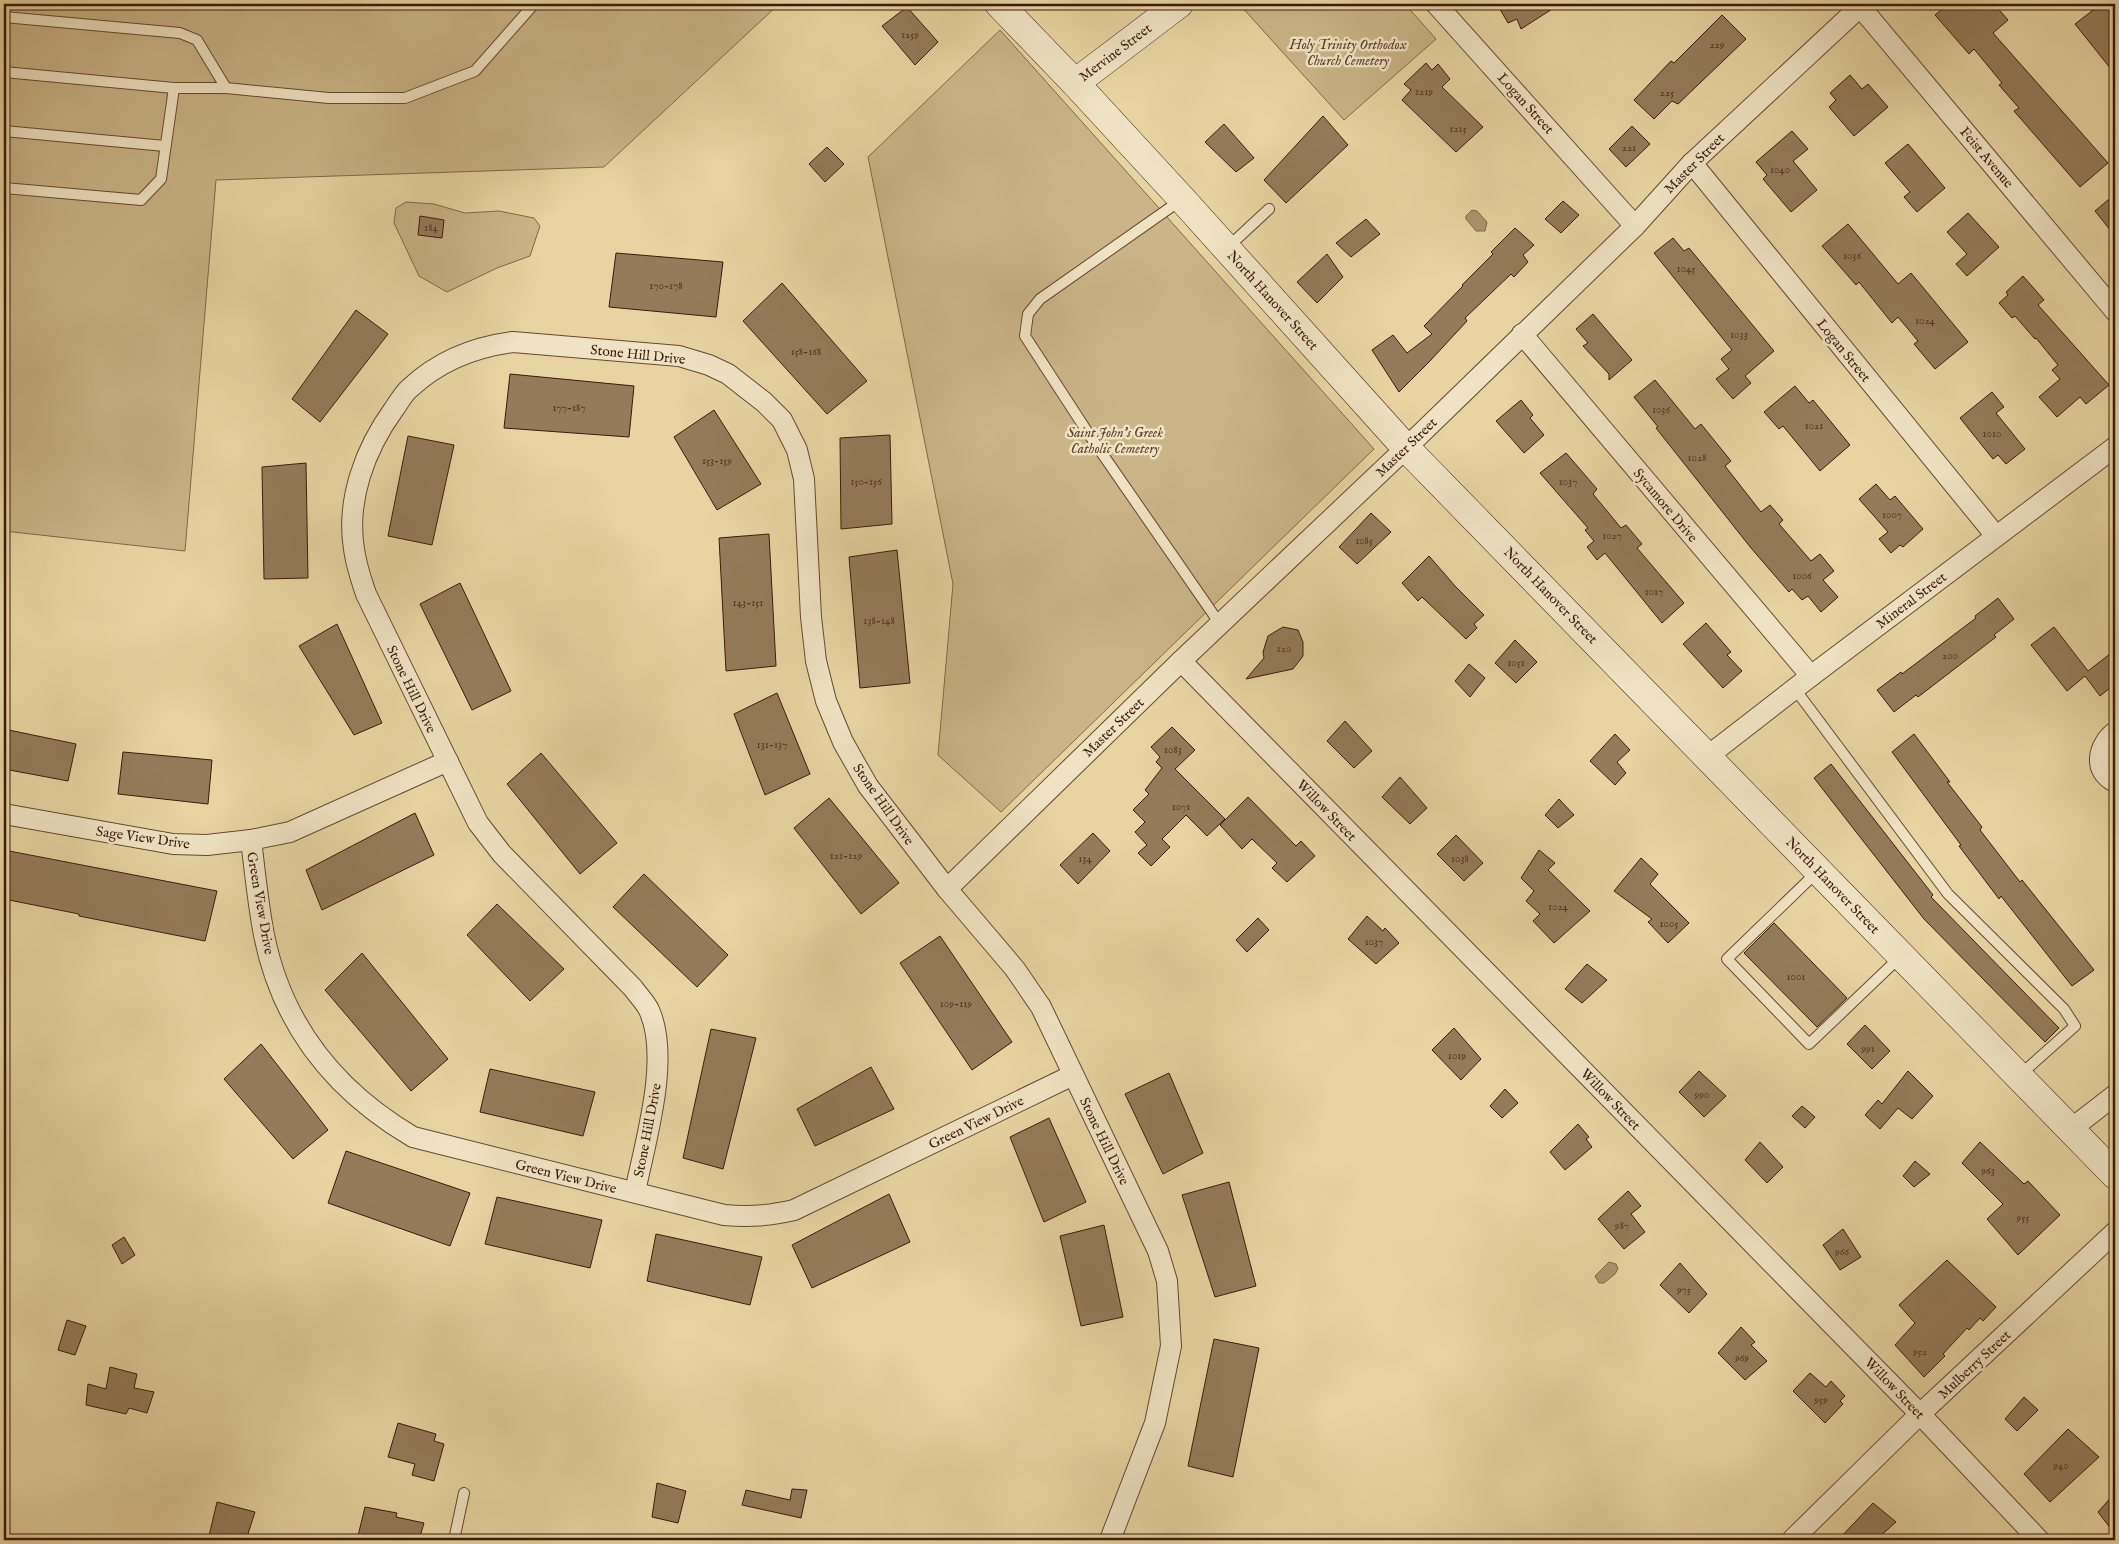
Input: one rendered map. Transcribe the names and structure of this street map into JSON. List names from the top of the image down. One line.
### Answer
{"streets":{"street":["Mervine Street","Logan Street","Feist Avenue","Master Street","North Hanover Street","Stone Hill Drive","Sycamore Drive","Mineral Street","Willow Street","Sage View Drive","Green View Drive","Mulberry Street"]},"crossings":[["Mervine Street","North Hanover Street"],["Logan Street","Master Street"],["Logan Street","Mineral Street"],["Feist Avenue","Master Street"],["Master Street","North Hanover Street"],["Master Street","Stone Hill Drive"],["Master Street","Sycamore Drive"],["Master Street","Willow Street"],["North Hanover Street","Mineral Street"],["Stone Hill Drive","Sage View Drive"],["Stone Hill Drive","Green View Drive"],["Sycamore Drive","Mineral Street"],["Willow Street","Mulberry Street"],["Sage View Drive","Green View Drive"]],"parks":["Holy Trinity Orthodox Church Cemetery","Saint John's Greek Catholic Cemetery"],"house_numbers":["1259","229","1219","225","1215","221","1040","184","1036","1045","170-178","1024","1033","158-168","177-187","1036","1021","1010","1028","153-159","150-156","1037","1007","1027","1085","1006","1017","143-151","138-148","120","200","1051","131-137","1083","1071","121-129","134","1038","1024","1005","1037","1001","109-119","991","1019","990","963","955","987","966","975","952","969","959","940"]}
